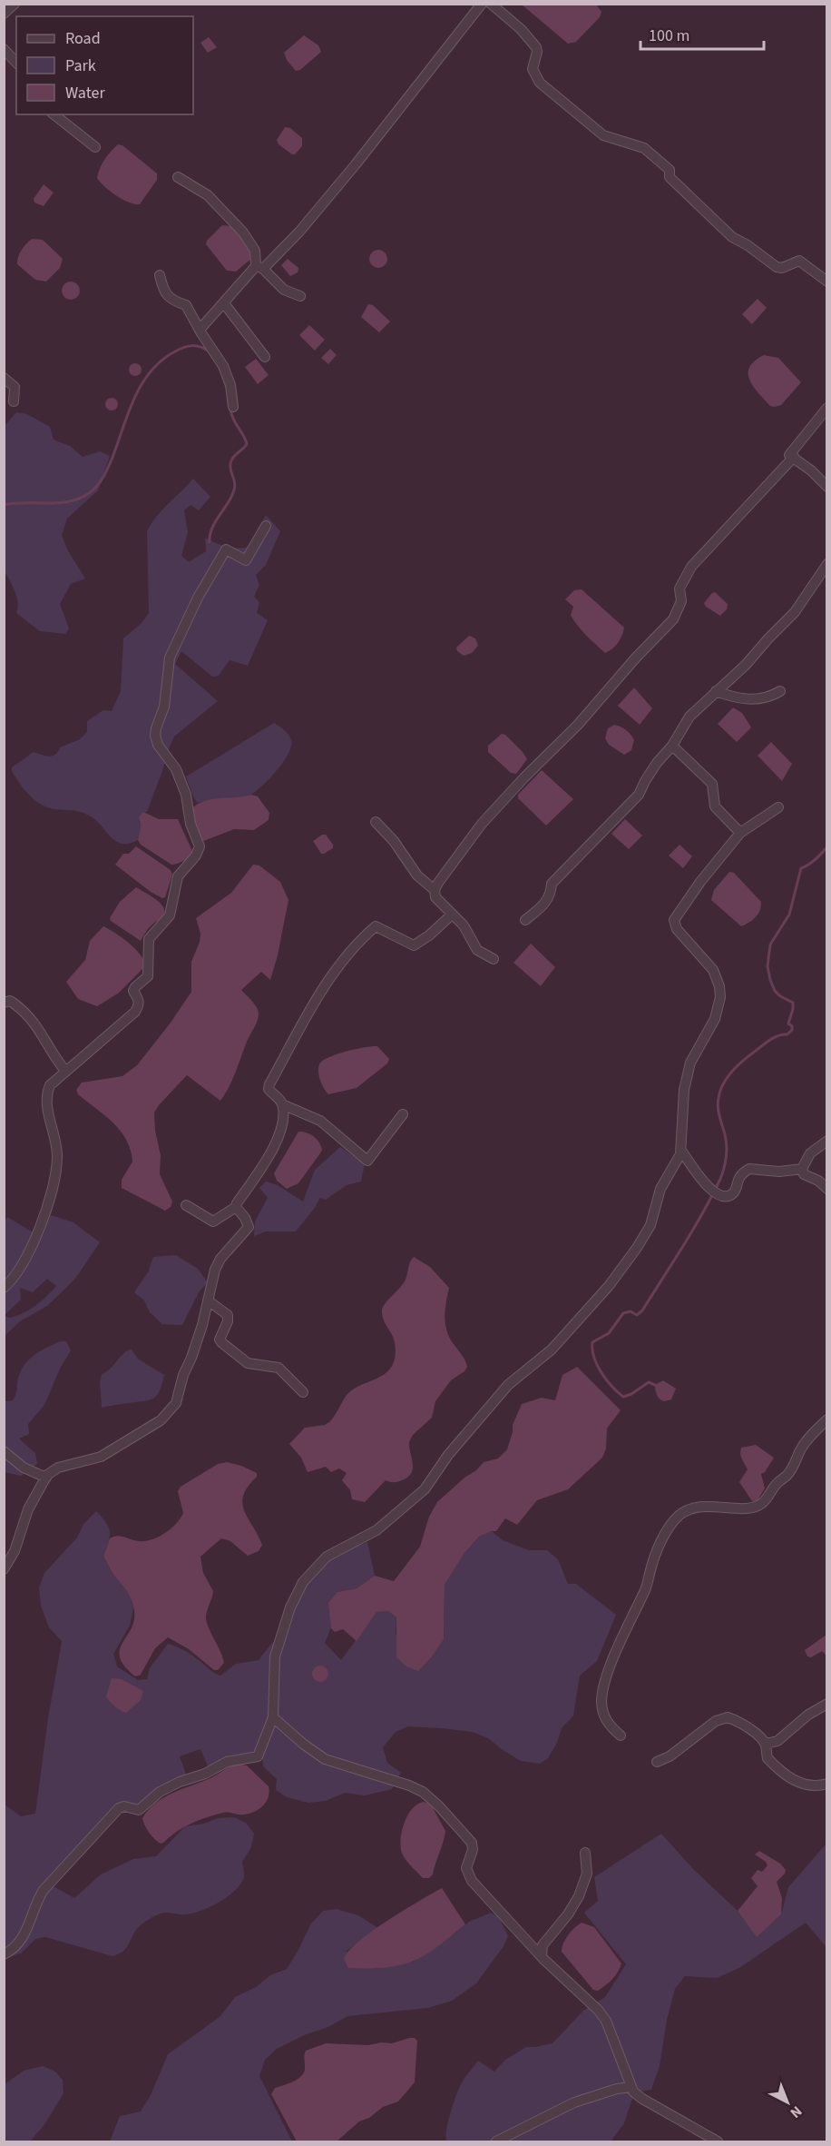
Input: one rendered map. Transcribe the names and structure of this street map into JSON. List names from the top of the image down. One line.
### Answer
{"legend":["Road","Park","Water"],"scale_bar":"100 m","north":"bottom right"}
